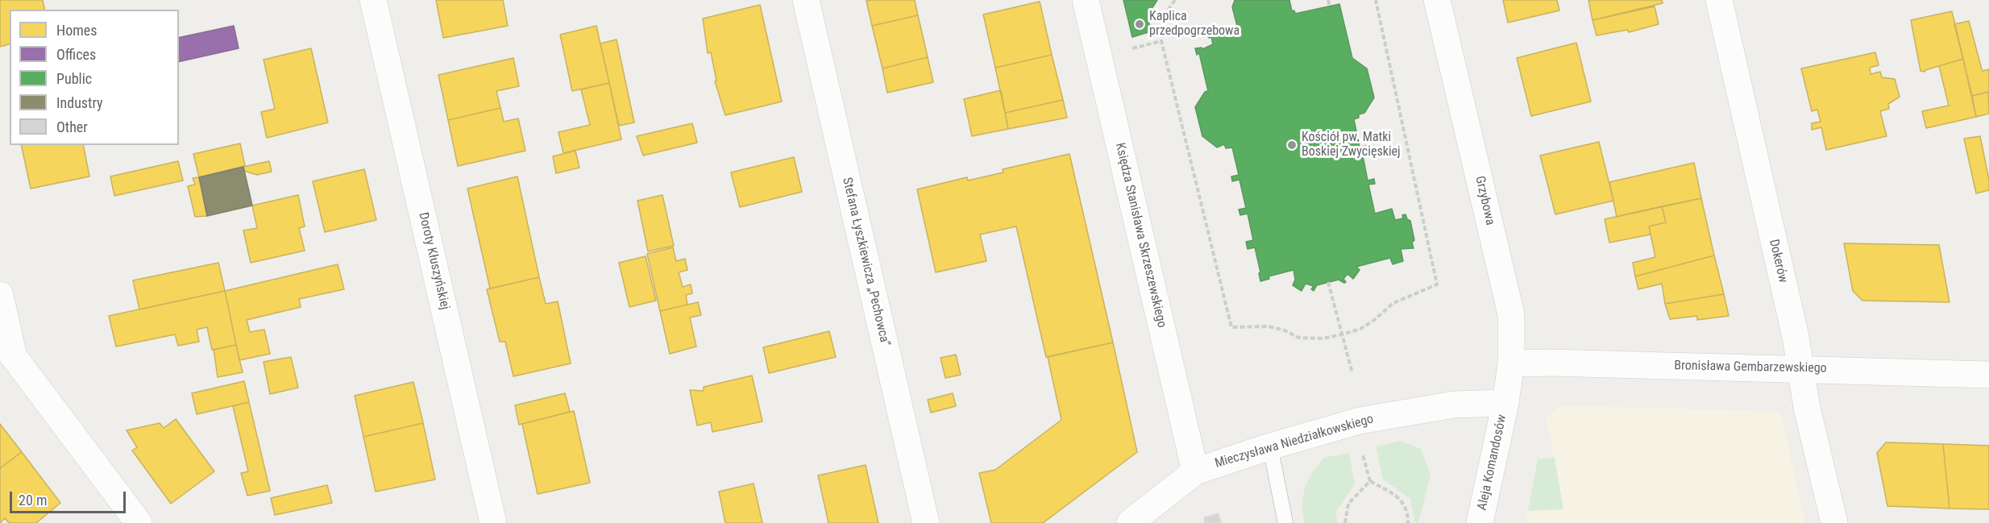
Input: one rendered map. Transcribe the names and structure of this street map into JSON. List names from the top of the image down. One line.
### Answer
{"streets":{"street":["Grzybowa","Księdza Stanisława Skrzeszewskiego","Doroty Kłuszyńskiej","Dokerów","Stefana Łyszkiewicza „Pechowca”","Bronisława Gembarzewskiego","Mieczysława Niedziałkowskiego","Aleja Komandosów"]},"crossings":[["Grzybowa","Bronisława Gembarzewskiego"],["Grzybowa","Mieczysława Niedziałkowskiego"],["Grzybowa","Aleja Komandosów"],["Księdza Stanisława Skrzeszewskiego","Mieczysława Niedziałkowskiego"],["Dokerów","Bronisława Gembarzewskiego"],["Mieczysława Niedziałkowskiego","Aleja Komandosów"]],"places":["Kaplica przedpogrzebowa","Kościół pw. Matki Boskiej Zwycięskiej"],"legend":["Homes","Offices","Public","Industry","Other"],"scale_bar":"20 m"}
